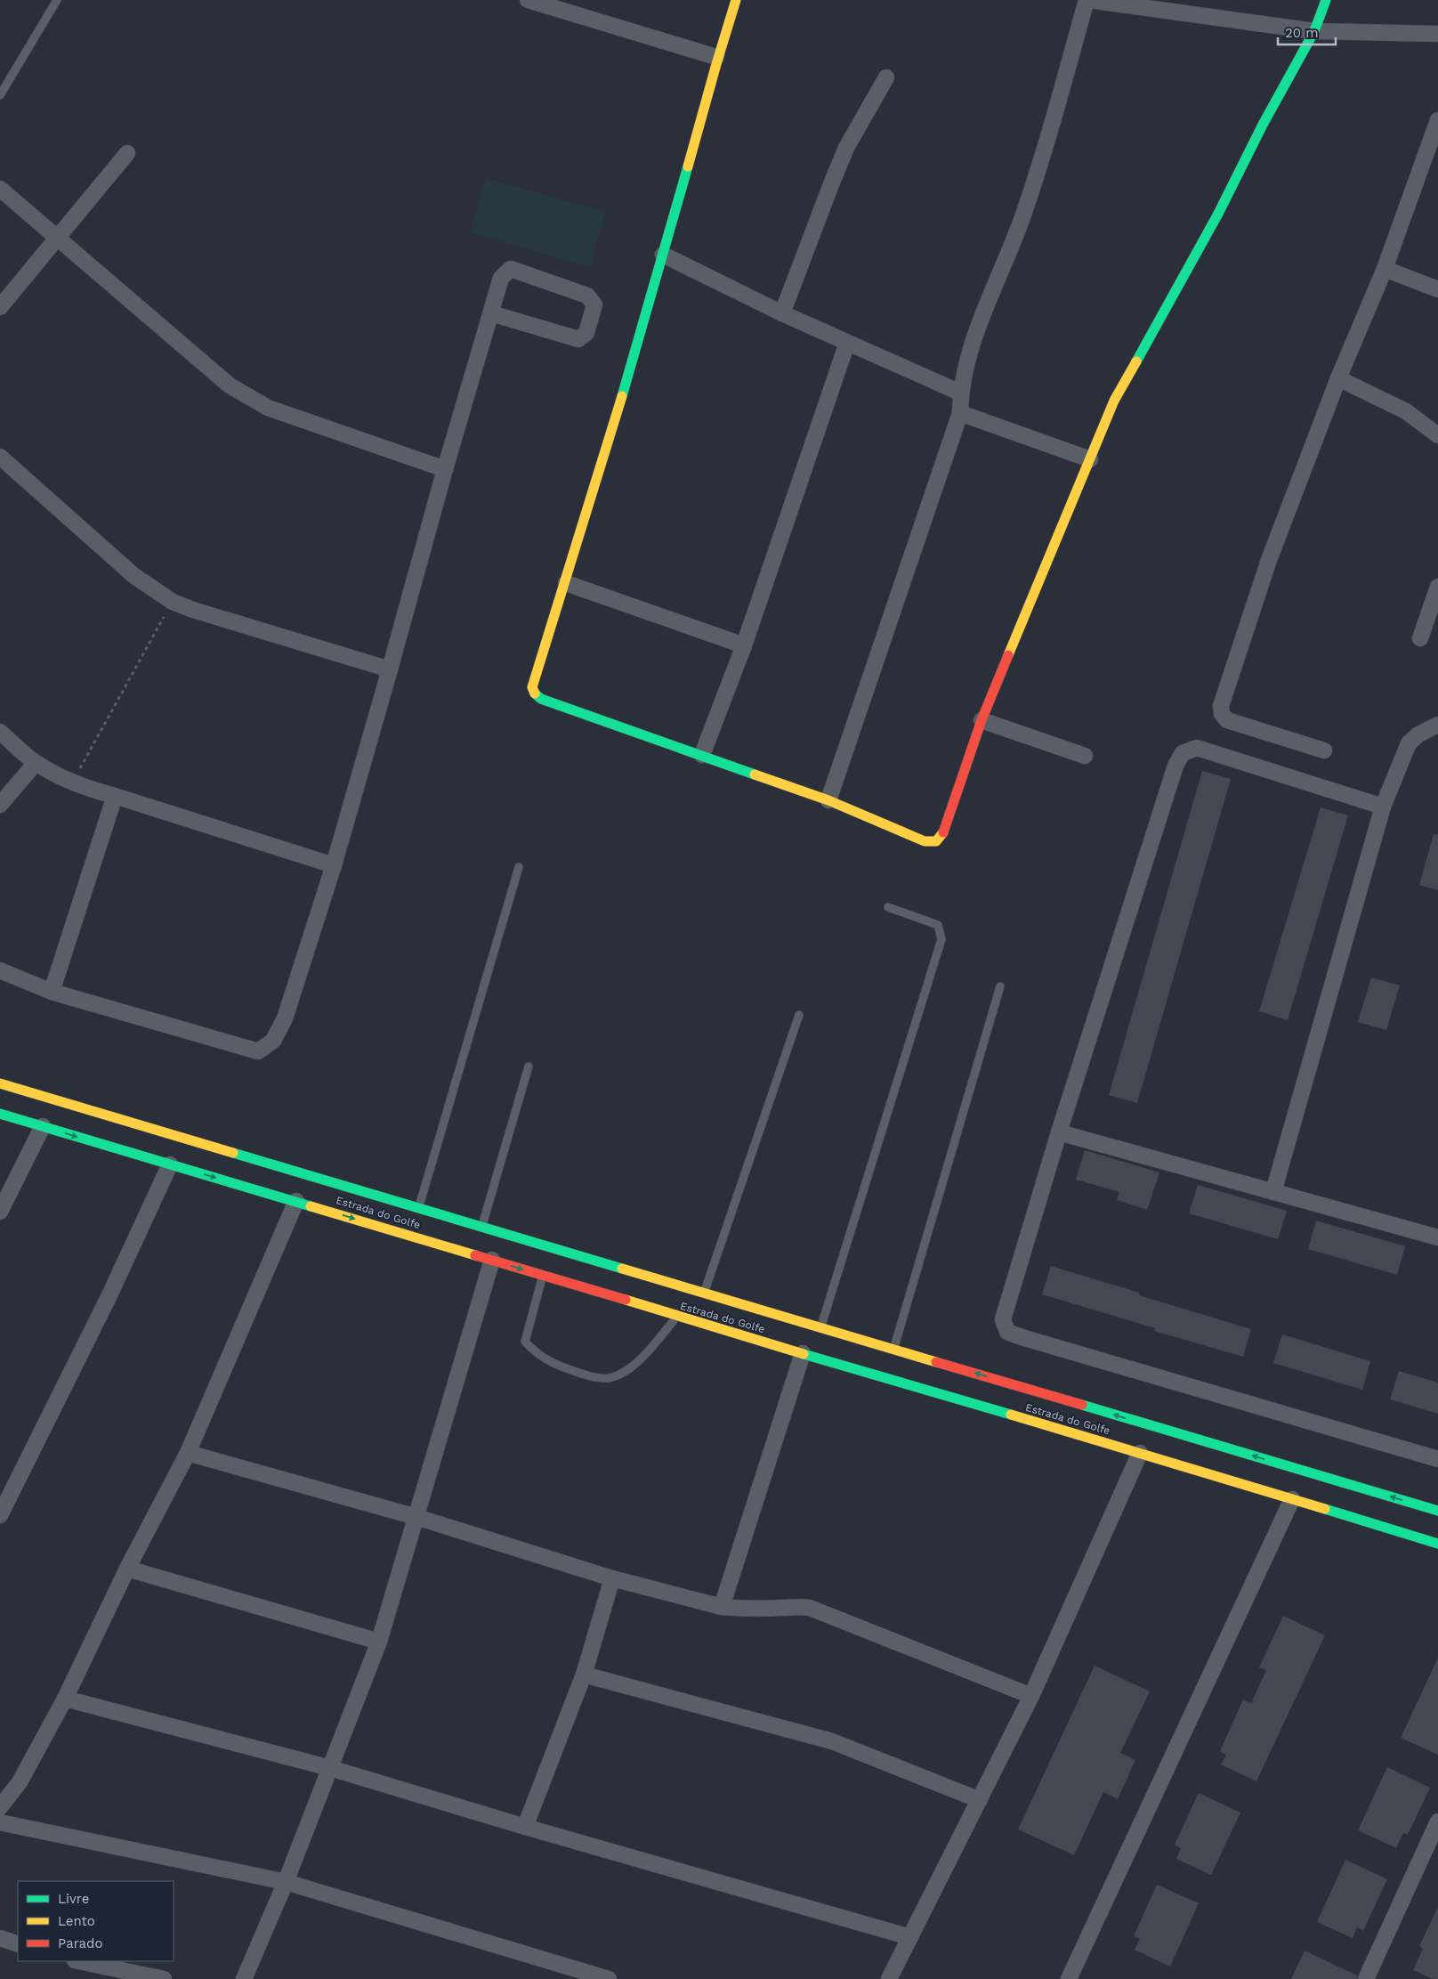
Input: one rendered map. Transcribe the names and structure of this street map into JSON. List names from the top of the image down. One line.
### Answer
{"streets":{"main road":["Estrada do Golfe"]},"legend":["Livre","Lento","Parado"],"scale_bar":"20 m"}
